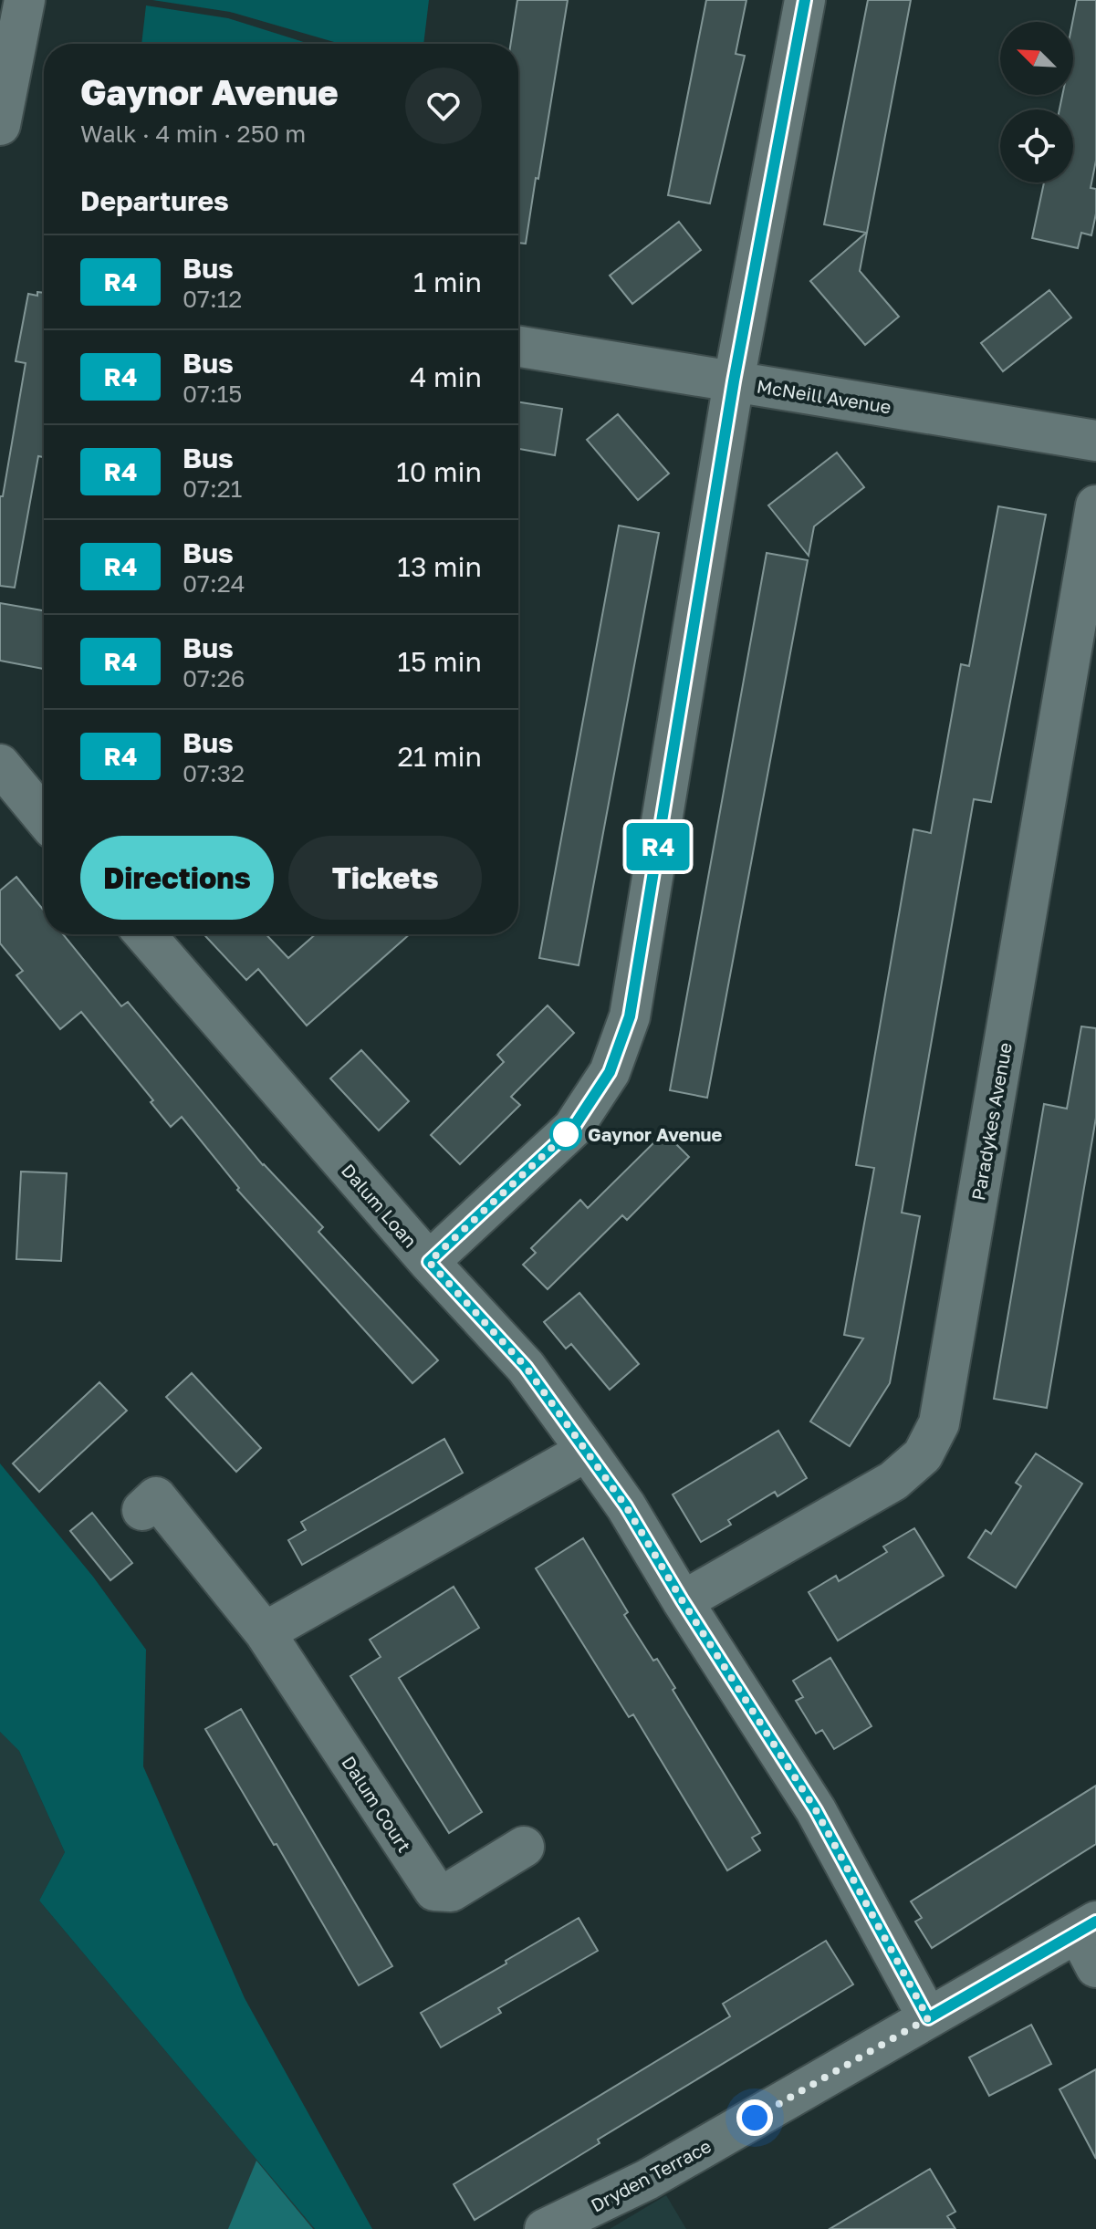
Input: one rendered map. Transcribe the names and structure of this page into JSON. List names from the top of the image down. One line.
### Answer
{"streets":{"street":["McNeill Avenue","Paradykes Avenue","Dalum Loan","Dalum Court","Dryden Terrace"]},"crossings":[["Paradykes Avenue","Dalum Loan"],["Dalum Loan","Dryden Terrace"]],"places":["Gaynor Avenue"],"lines":["bus line R4"],"north":"top left","page":{"on_map":"R4","heading":[["Gaynor Avenue","Walk · 4 min · 250 m"],"Departures"],"list":[{"mark":"R4","name":"Bus","note":"07:12","value":"1 min"},{"mark":"R4","name":"Bus","note":"07:15","value":"4 min"},{"mark":"R4","name":"Bus","note":"07:21","value":"10 min"},{"mark":"R4","name":"Bus","note":"07:24","value":"13 min"},{"mark":"R4","name":"Bus","note":"07:26","value":"15 min"},{"mark":"R4","name":"Bus","note":"07:32","value":"21 min"}],"buttons":["Directions","Tickets"]}}
